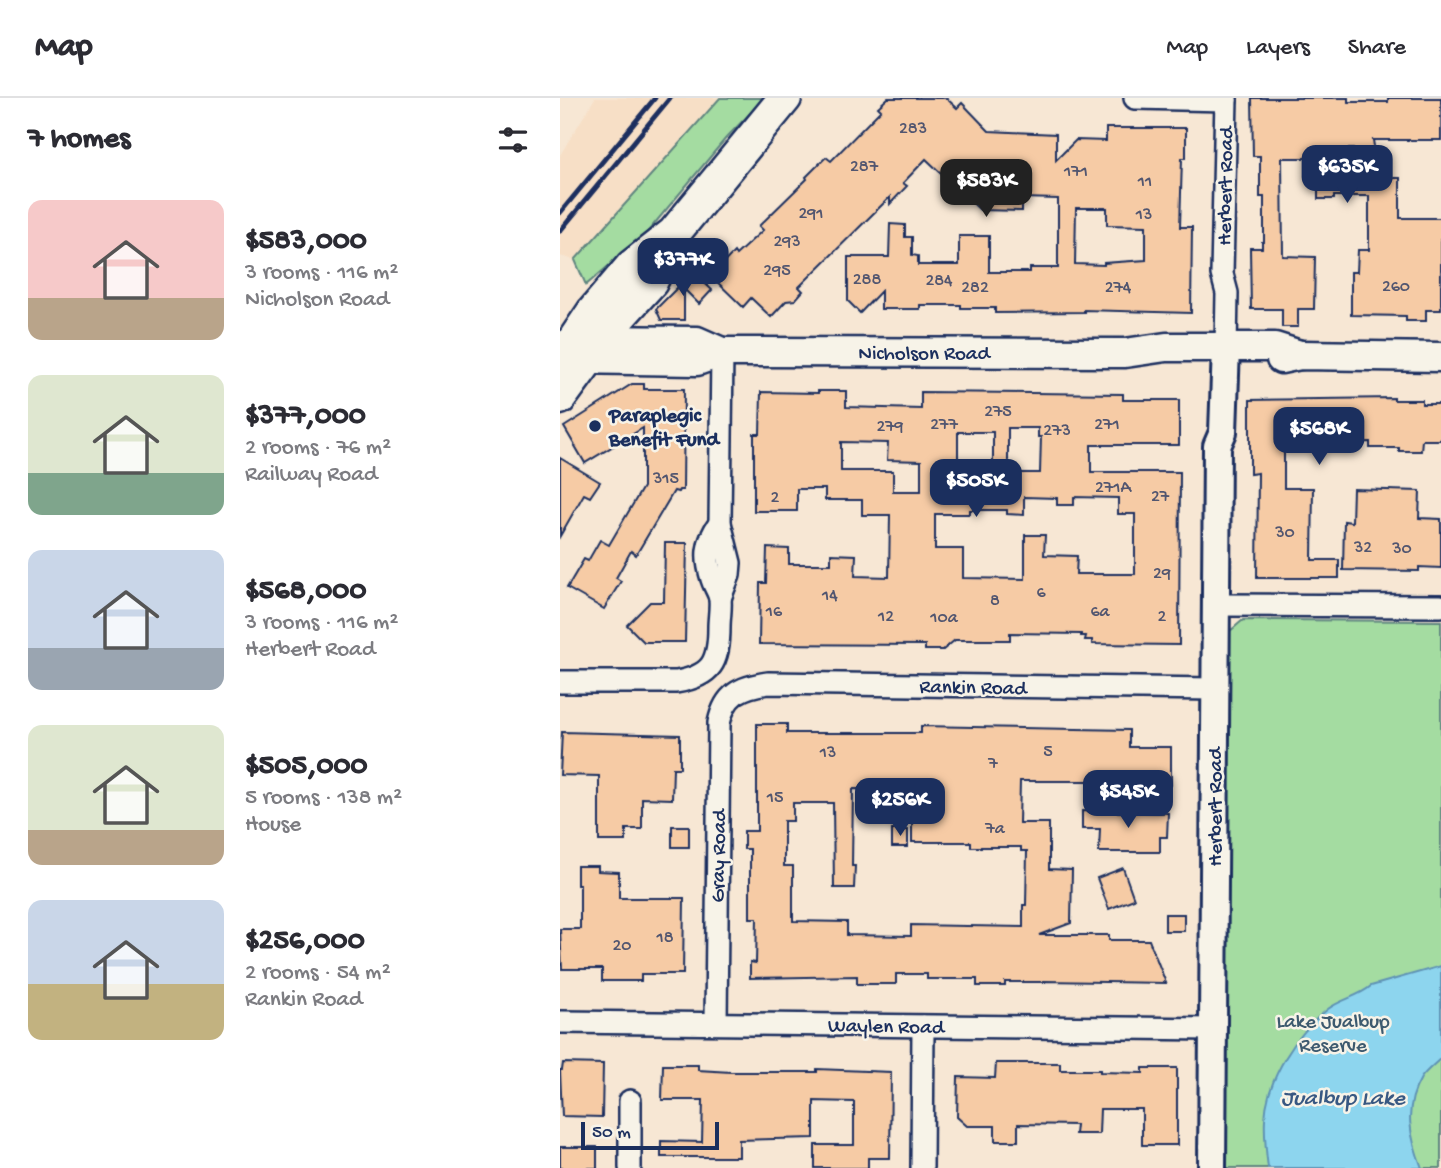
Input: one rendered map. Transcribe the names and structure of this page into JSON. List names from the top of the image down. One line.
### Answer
{"streets":{"main road":["Nicholson Road"],"street":["Herbert Road","Rankin Road","Gray Road","Waylen Road"]},"crossings":[["Herbert Road","Nicholson Road"],["Herbert Road","Rankin Road"],["Herbert Road","Waylen Road"],["Rankin Road","Gray Road"],["Gray Road","Waylen Road"]],"water":["Jualbup Lake"],"parks":["Lake Jualbup Reserve"],"places":["Paraplegic Benefit Fund"],"house_numbers":["283","287","171","11","291","13","293","295","288","284","260","282","274","275","277","271","279","273","315","271A","27","2","30","32","30","29","6","14","8","16","6a","12","2","10a","5","13","7","15","7a","18","20"],"scale_bar":"50 m","page":{"header":"Map","nav":["Map","Layers","Share"],"heading":"7 homes","price":["$635K","$583K","$377K","$568K","$505K","$545K","$256K"],"list":[{"name":"$583,000","note":"3 rooms · 116 m² · Nicholson Road"},{"name":"$377,000","note":"2 rooms · 76 m² · Railway Road"},{"name":"$568,000","note":"3 rooms · 116 m² · Herbert Road"},{"name":"$505,000","note":"5 rooms · 138 m² · House"},{"name":"$256,000","note":"2 rooms · 54 m² · Rankin Road"}],"scale":"50 m"}}
